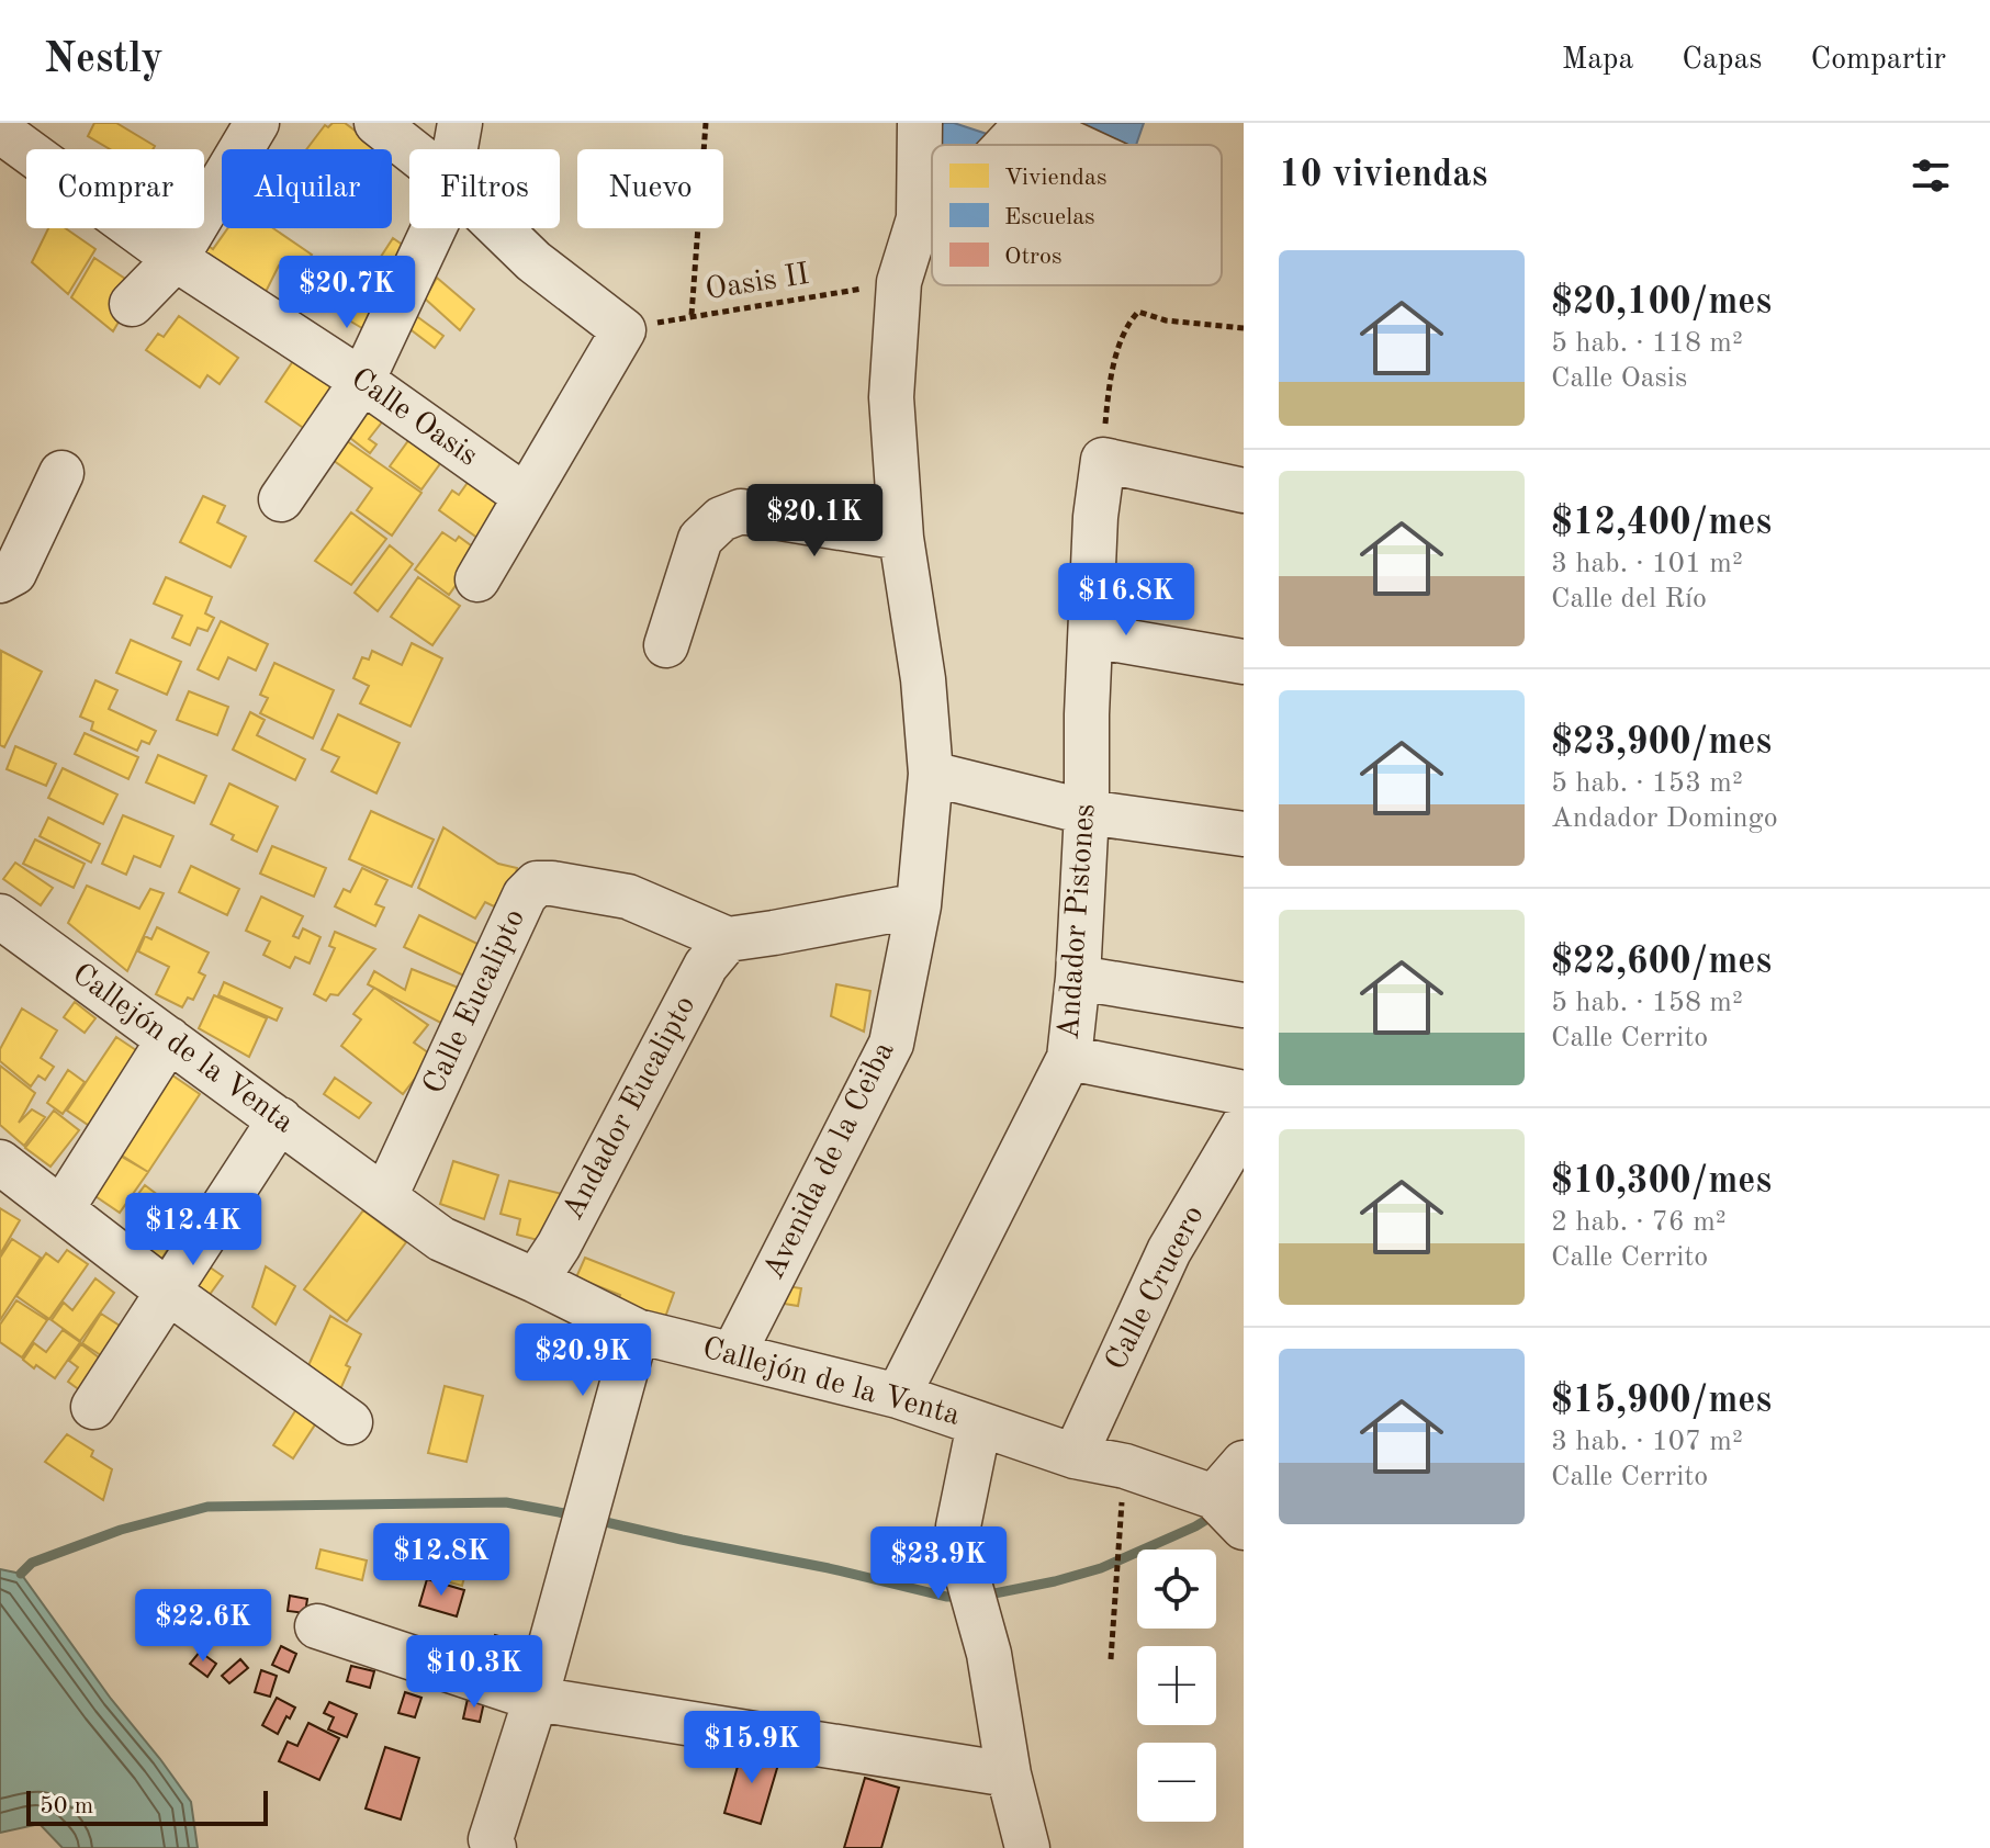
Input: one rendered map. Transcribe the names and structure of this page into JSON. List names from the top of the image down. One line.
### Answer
{"streets":{"street":["Calle Oasis","Andador Pistones","Calle Eucalipto","Callejón de la Venta","Andador Eucalipto","Avenida de la Ceiba","Calle Crucero"],"path":["Oasis II"]},"crossings":[["Oasis II","Avenida de la Ceiba"],["Andador Pistones","Callejón de la Venta"],["Calle Eucalipto","Callejón de la Venta"],["Calle Eucalipto","Andador Eucalipto"],["Callejón de la Venta","Andador Eucalipto"],["Callejón de la Venta","Avenida de la Ceiba"],["Callejón de la Venta","Calle Crucero"]],"legend":["Viviendas","Escuelas","Otros"],"scale_bar":"50 m","page":{"header":"Nestly","nav":["Mapa","Capas","Compartir"],"heading":"10 viviendas","chip":["Comprar","Alquilar","Filtros","Nuevo"],"list":[{"name":"$20,100/mes","note":"5 hab. · 118 m² · Calle Oasis"},{"name":"$12,400/mes","note":"3 hab. · 101 m² · Calle del Río"},{"name":"$23,900/mes","note":"5 hab. · 153 m² · Andador Domingo"},{"name":"$22,600/mes","note":"5 hab. · 158 m² · Calle Cerrito"},{"name":"$10,300/mes","note":"2 hab. · 76 m² · Calle Cerrito"},{"name":"$15,900/mes","note":"3 hab. · 107 m² · Calle Cerrito"}],"price":["$20.7K","$20.1K","$16.8K","$12.4K","$20.9K","$12.8K","$23.9K","$22.6K","$10.3K","$15.9K"],"map_buttons":["+","−"],"scale":"50 m"}}
